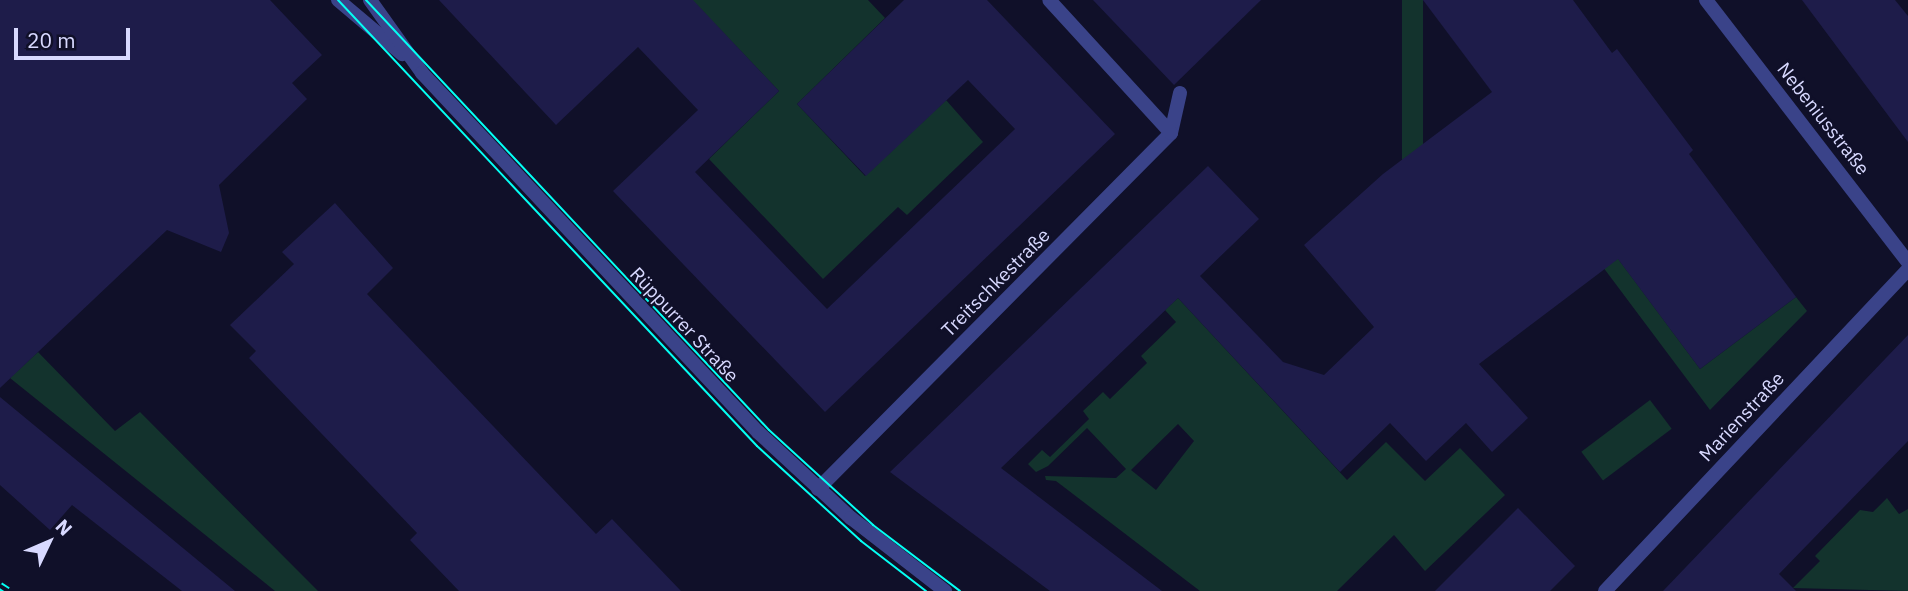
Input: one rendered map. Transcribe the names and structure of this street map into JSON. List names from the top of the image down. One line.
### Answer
{"streets":{"street":["Nebeniusstraße","Treitschkestraße","Rüppurrer Straße","Marienstraße"]},"crossings":[["Treitschkestraße","Rüppurrer Straße"]],"scale_bar":"20 m","north":"top right"}
